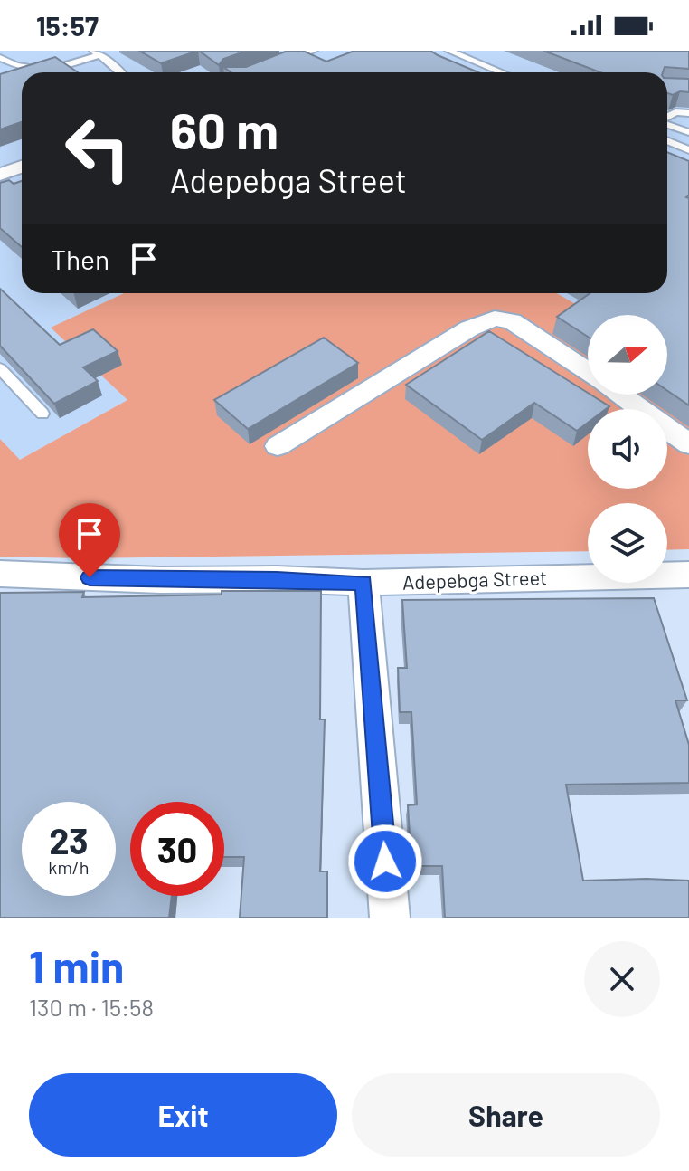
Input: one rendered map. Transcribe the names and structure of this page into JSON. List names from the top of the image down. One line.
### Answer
{"streets":{"street":["Adepebga Street"]},"north":"right","page":{"status":"15:57","turn":["60 m","Adepebga Street"],"then":"Then","speed":"23 km/h","limit":"30","heading":["1 min","130 m · 15:58"],"buttons":["Exit","Share"]}}
